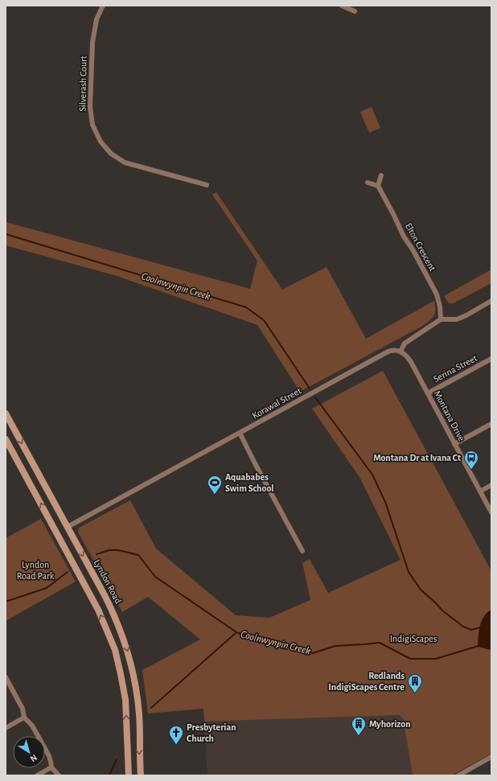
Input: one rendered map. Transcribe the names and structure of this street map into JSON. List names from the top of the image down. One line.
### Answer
{"streets":{"main road":["Lyndon Road"],"street":["Silverash Court","Elton Crescent","Serina Street","Korawal Street","Montana Drive"]},"crossings":[["Serina Street","Montana Drive"],["Korawal Street","Montana Drive"],["Korawal Street","Lyndon Road"]],"water":["Coolnwynpin Creek"],"parks":["Lyndon Road Park","IndigiScapes"],"places":{"bus stop":["Montana Dr at Ivana Ct"],"sports":["Aquababes Swim School"],"building":["Redlands IndigiScapes Centre","Myhorizon"],"church":["Presbyterian Church"]},"north":"bottom right"}
